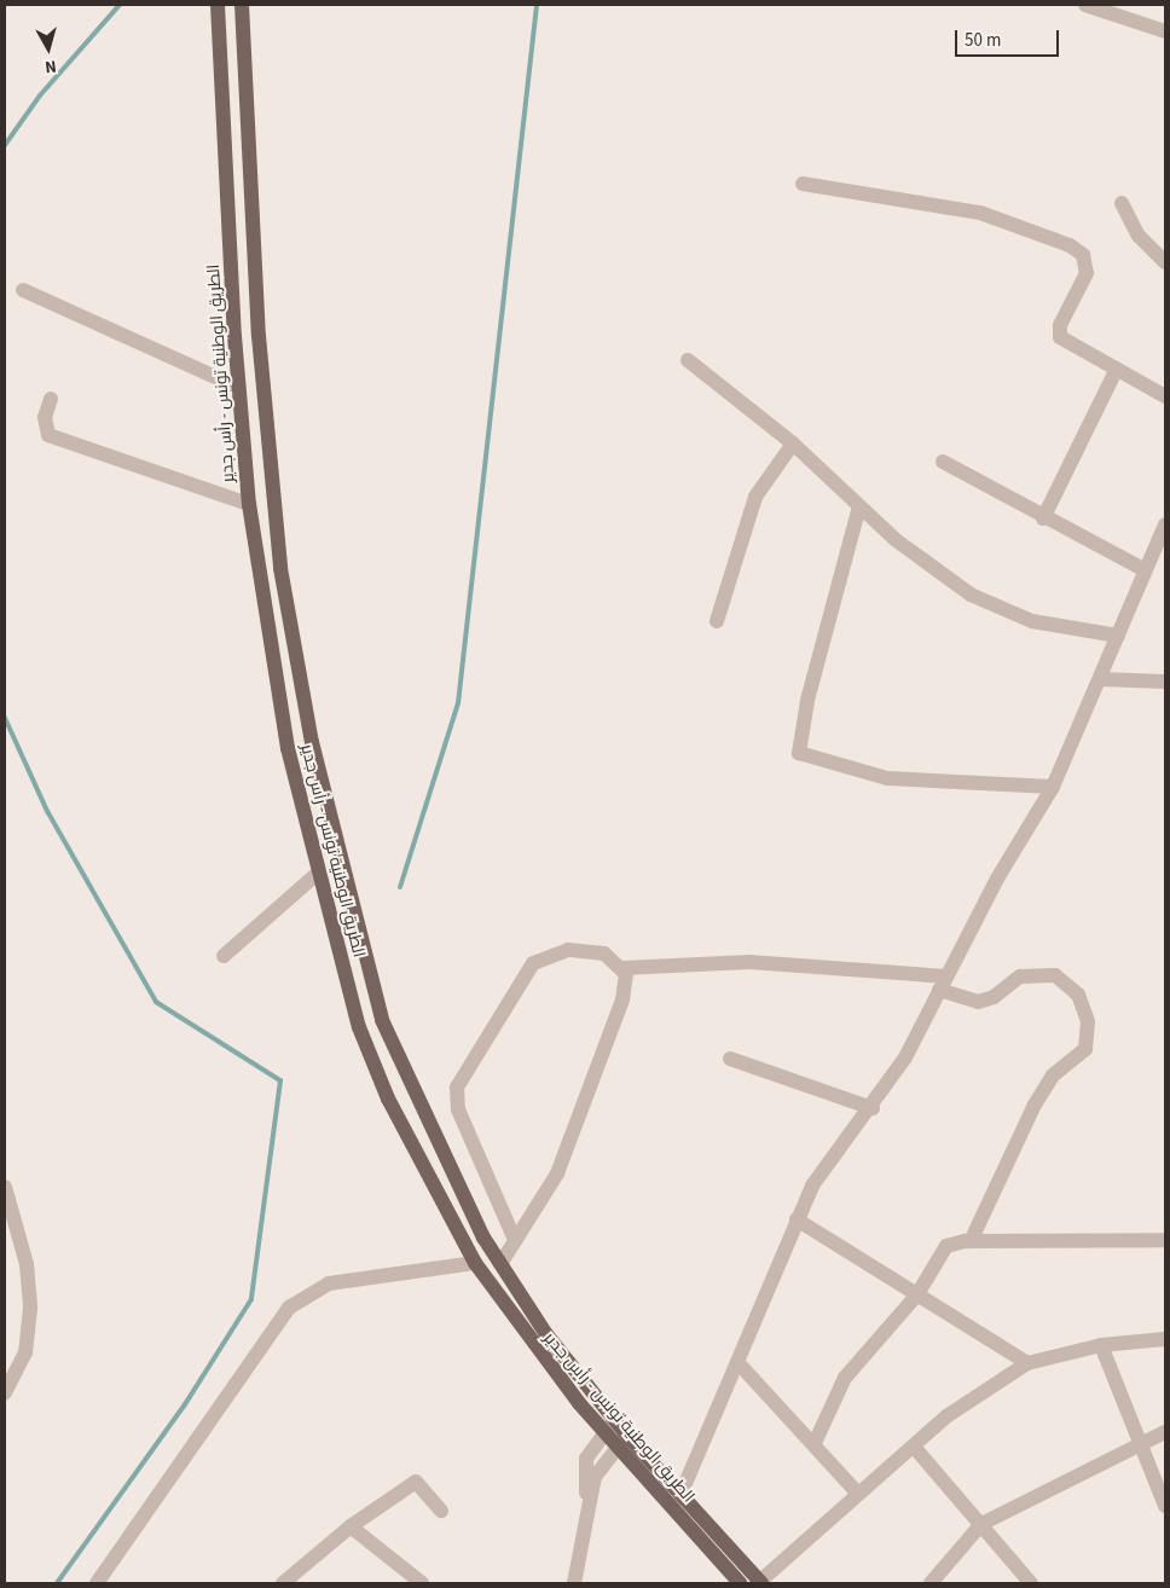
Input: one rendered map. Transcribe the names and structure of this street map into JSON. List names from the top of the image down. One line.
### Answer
{"streets":{"main road":["الطريق الوطنية تونس - رأس جدير"]},"scale_bar":"50 m","north":"bottom"}
